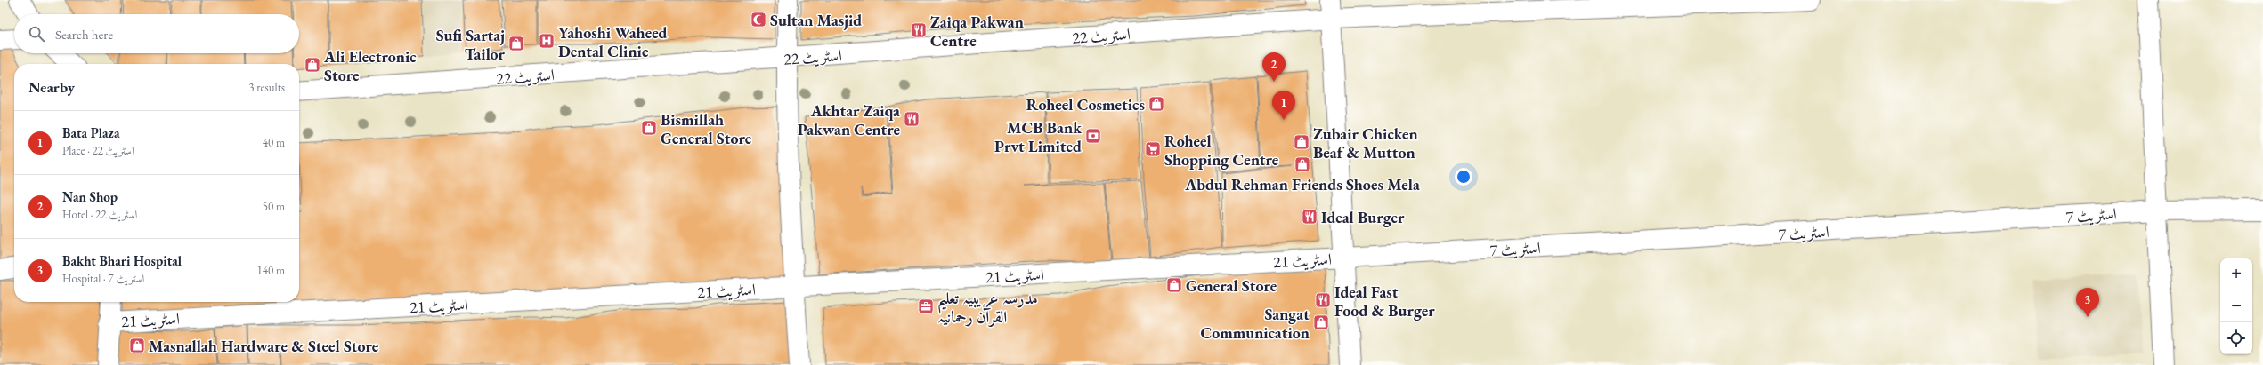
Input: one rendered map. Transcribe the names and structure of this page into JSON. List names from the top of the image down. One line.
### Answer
{"streets":{"street":["اسٹریٹ 22","اسٹریٹ 7","اسٹریٹ 21"]},"crossings":[["اسٹریٹ 7","اسٹریٹ 21"]],"places":{"mosque":["Sultan Masjid"],"restaurant":["Zaiqa Pakwan Centre","Akhtar Zaiqa Pakwan Centre","Ideal Burger","Ideal Fast Food & Burger"],"hospital":["Yahoshi Waheed Dental Clinic"],"shop":["Sufi Sartaj Tailor","Ali Electronic Store","Roheel Cosmetics","Bismillah General Store","Zubair Chicken Beaf & Mutton","Abdul Rehman Friends Shoes Mela","General Store","Sangat Communication","Masnallah Hardware & Steel Store"],"bank":["MCB Bank Prvt Limited"],"supermarket":["Roheel Shopping Centre"],"office":["مدرسہ عریبیہ تعلیم القرآن رحمانیہ"]},"page":{"search":"Search here","pins":["2","1","3"],"heading":["Nearby","3 results"],"list":[{"mark":"1","name":"Bata Plaza","note":"Place · اسٹریٹ 22","value":"40 m"},{"mark":"2","name":"Nan Shop","note":"Hotel · اسٹریٹ 22","value":"50 m"},{"mark":"3","name":"Bakht Bhari Hospital","note":"Hospital · اسٹریٹ 7","value":"140 m"}],"map_buttons":["+","−"]}}
